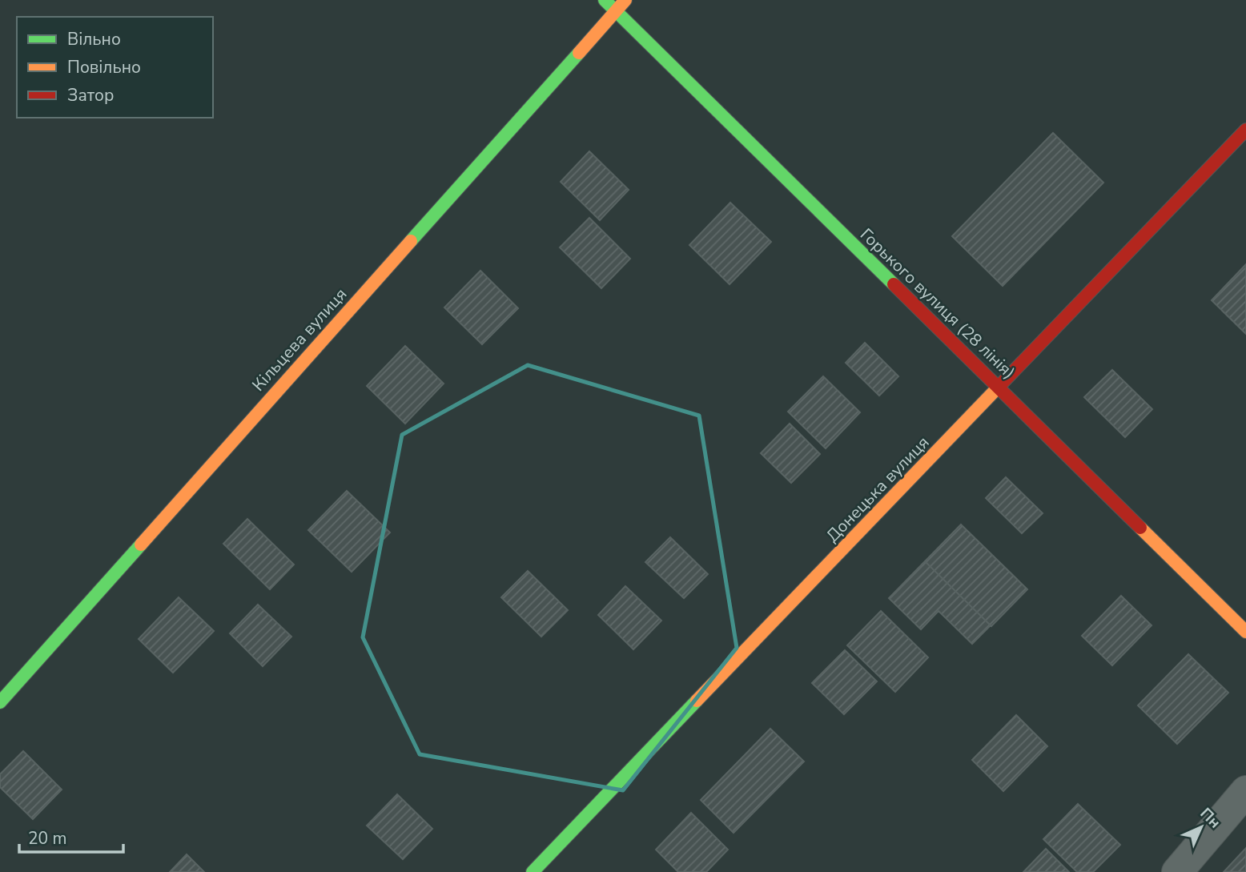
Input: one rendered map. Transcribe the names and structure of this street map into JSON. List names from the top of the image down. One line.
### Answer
{"streets":{"street":["Горького вулиця (28 лiнiя)","Кільцева вулиця","Донецька вулиця"]},"crossings":[["Горького вулиця (28 лiнiя)","Кільцева вулиця"],["Горького вулиця (28 лiнiя)","Донецька вулиця"]],"legend":["Вільно","Повільно","Затор"],"scale_bar":"20 m","north":"top right"}
